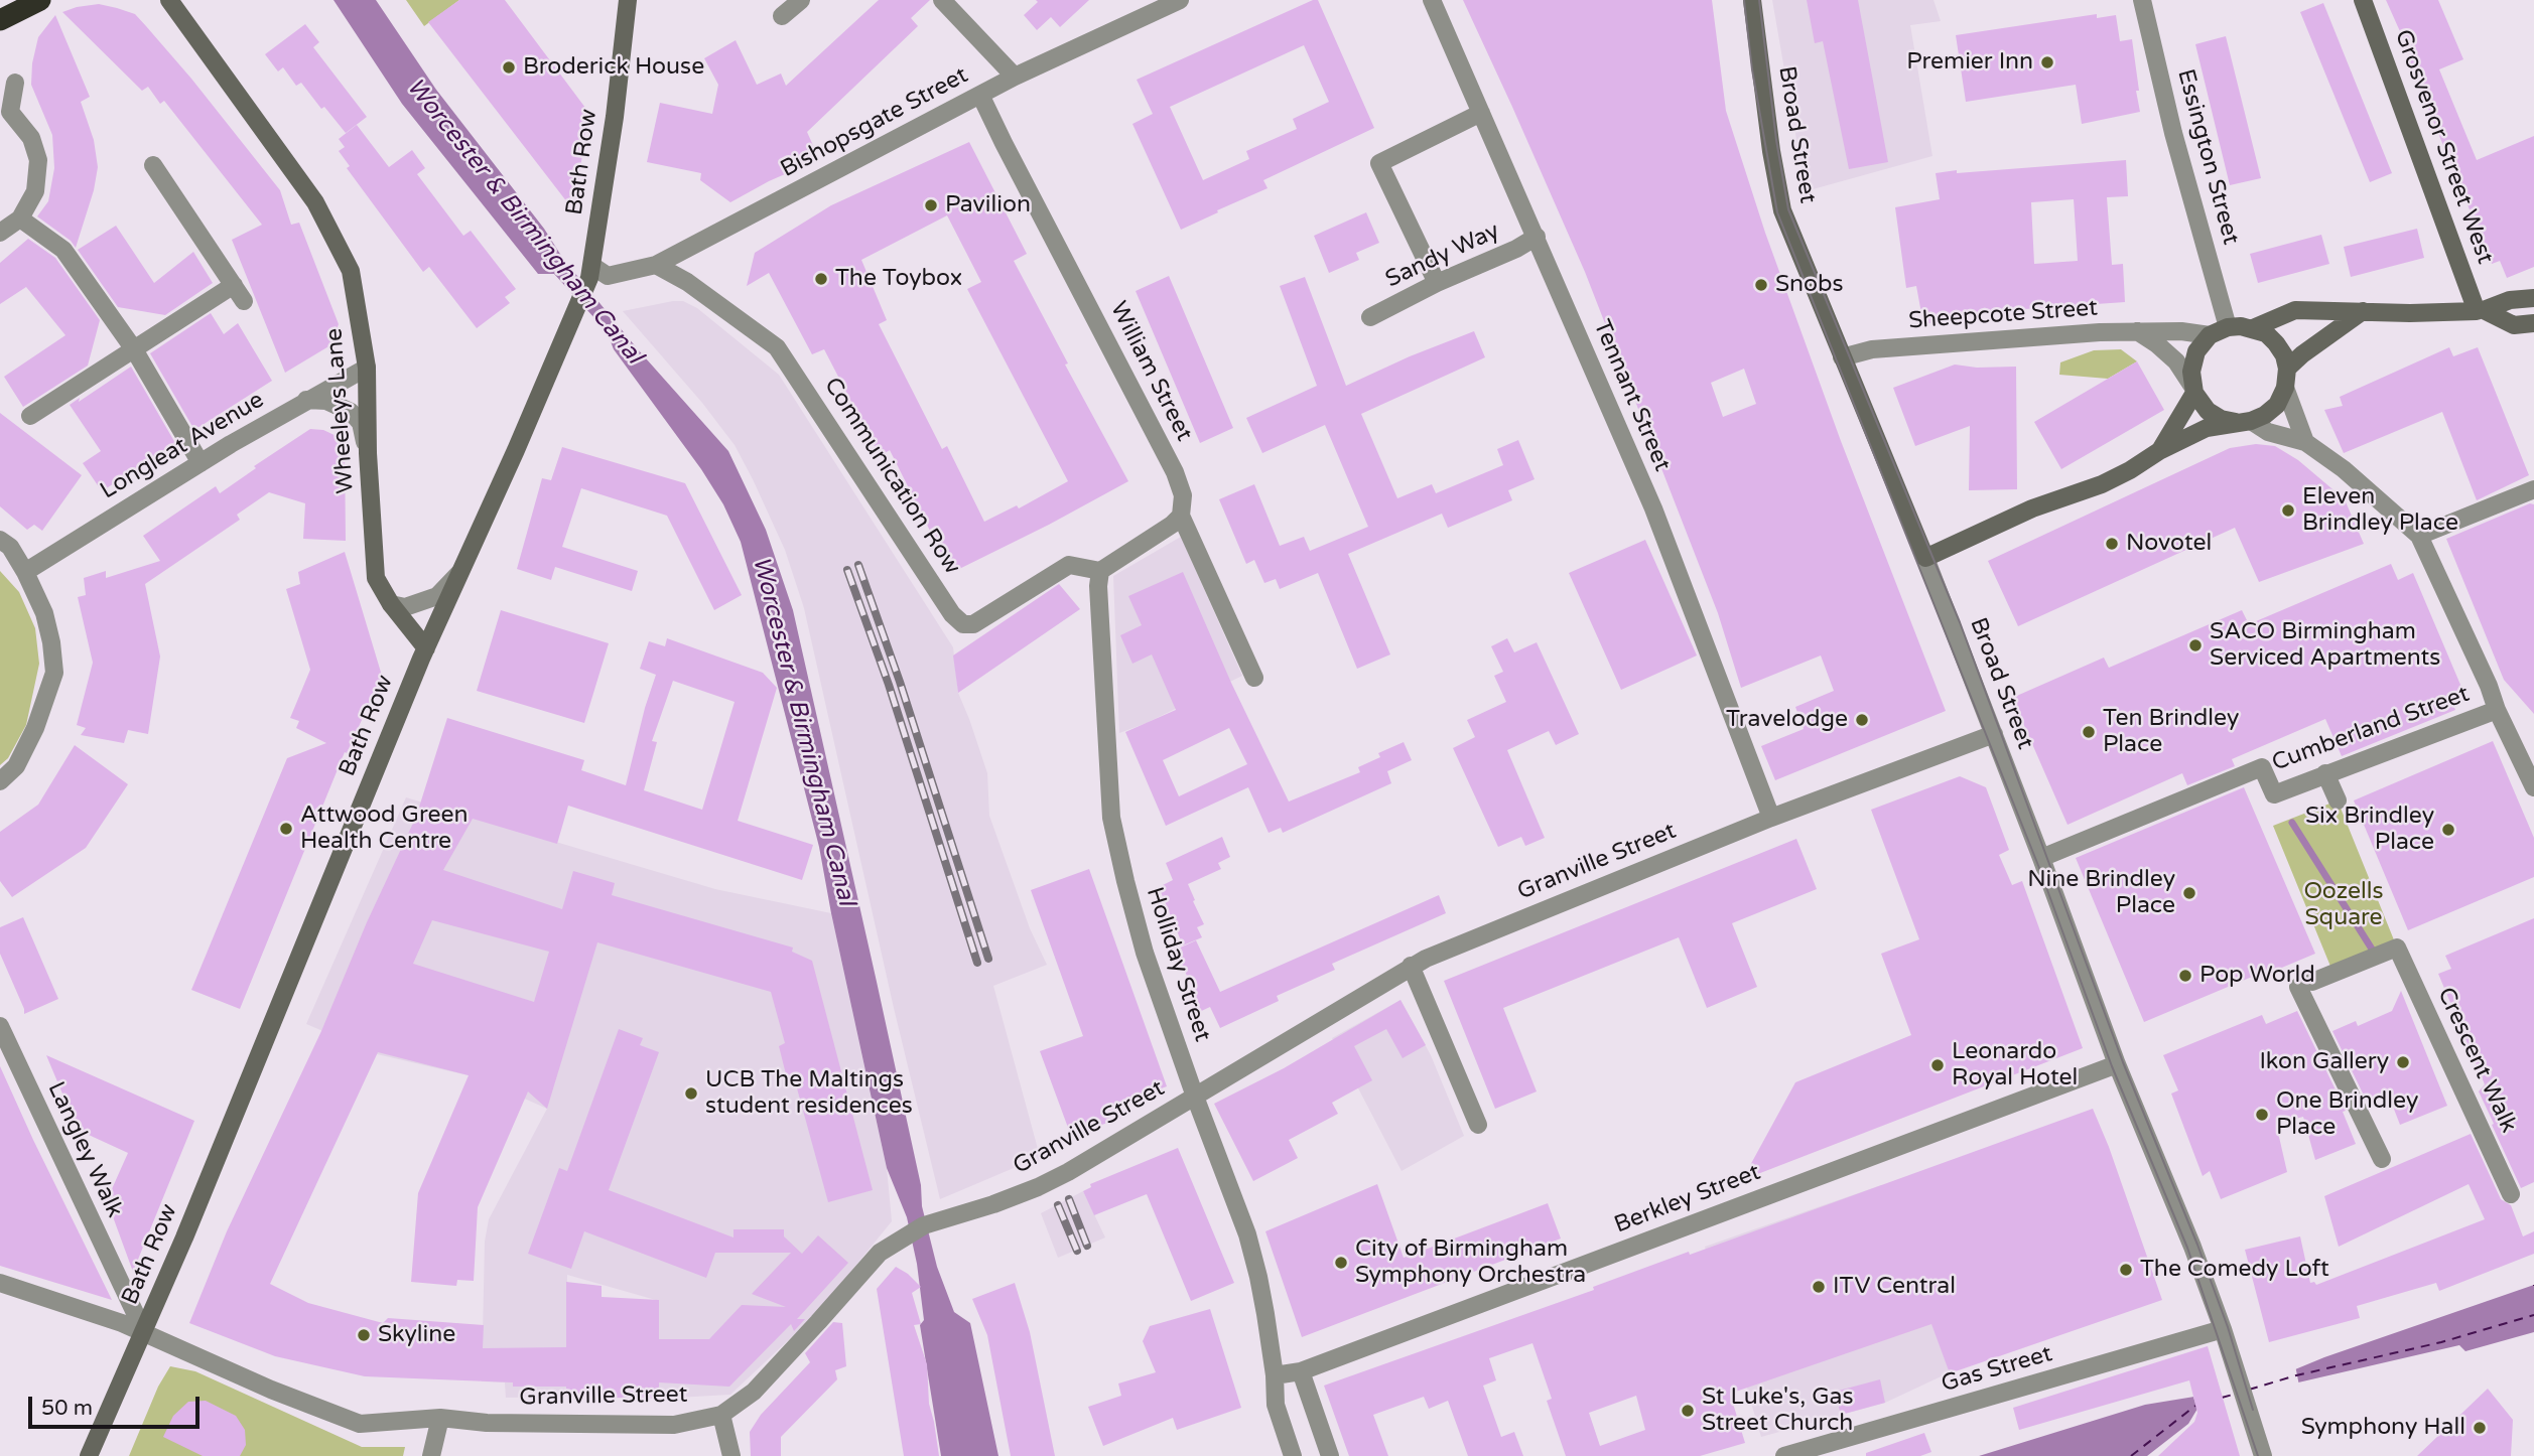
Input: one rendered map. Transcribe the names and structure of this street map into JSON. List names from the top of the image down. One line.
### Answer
{"streets":{"street":["Bishopsgate Street","Broad Street","Grosvenor Street West","Essington Street","Bath Row","Sandy Way","Sheepcote Street","William Street","Tennant Street","Wheeleys Lane","Longleat Avenue","Communication Row","Cumberland Street","Granville Street","Holliday Street","Crescent Walk","Langley Walk","Berkley Street","Gas Street"]},"crossings":[["Bishopsgate Street","Bath Row"],["Bishopsgate Street","William Street"],["Bishopsgate Street","Communication Row"],["Broad Street","Sheepcote Street"],["Broad Street","Cumberland Street"],["Broad Street","Granville Street"],["Broad Street","Berkley Street"],["Broad Street","Gas Street"],["Essington Street","Sheepcote Street"],["Bath Row","Wheeleys Lane"],["Bath Row","Granville Street"],["Bath Row","Langley Walk"],["Sandy Way","Tennant Street"],["Tennant Street","Granville Street"],["Wheeleys Lane","Longleat Avenue"],["Communication Row","Holliday Street"],["Granville Street","Holliday Street"],["Granville Street","Langley Walk"],["Holliday Street","Berkley Street"]],"water":["Worcester & Birmingham Canal"],"parks":["Oozells Square"],"places":["Premier Inn","Broderick House","Pavilion","The Toybox","Snobs","Eleven Brindley Place","Novotel","SACO Birmingham Serviced Apartments","Travelodge","Ten Brindley Place","Attwood Green Health Centre","Six Brindley Place","Nine Brindley Place","Pop World","Ikon Gallery","Leonardo Royal Hotel","UCB The Maltings student residences","One Brindley Place","City of Birmingham Symphony Orchestra","The Comedy Loft","ITV Central","Skyline","St Luke's, Gas Street Church","Symphony Hall"],"scale_bar":"50 m"}
